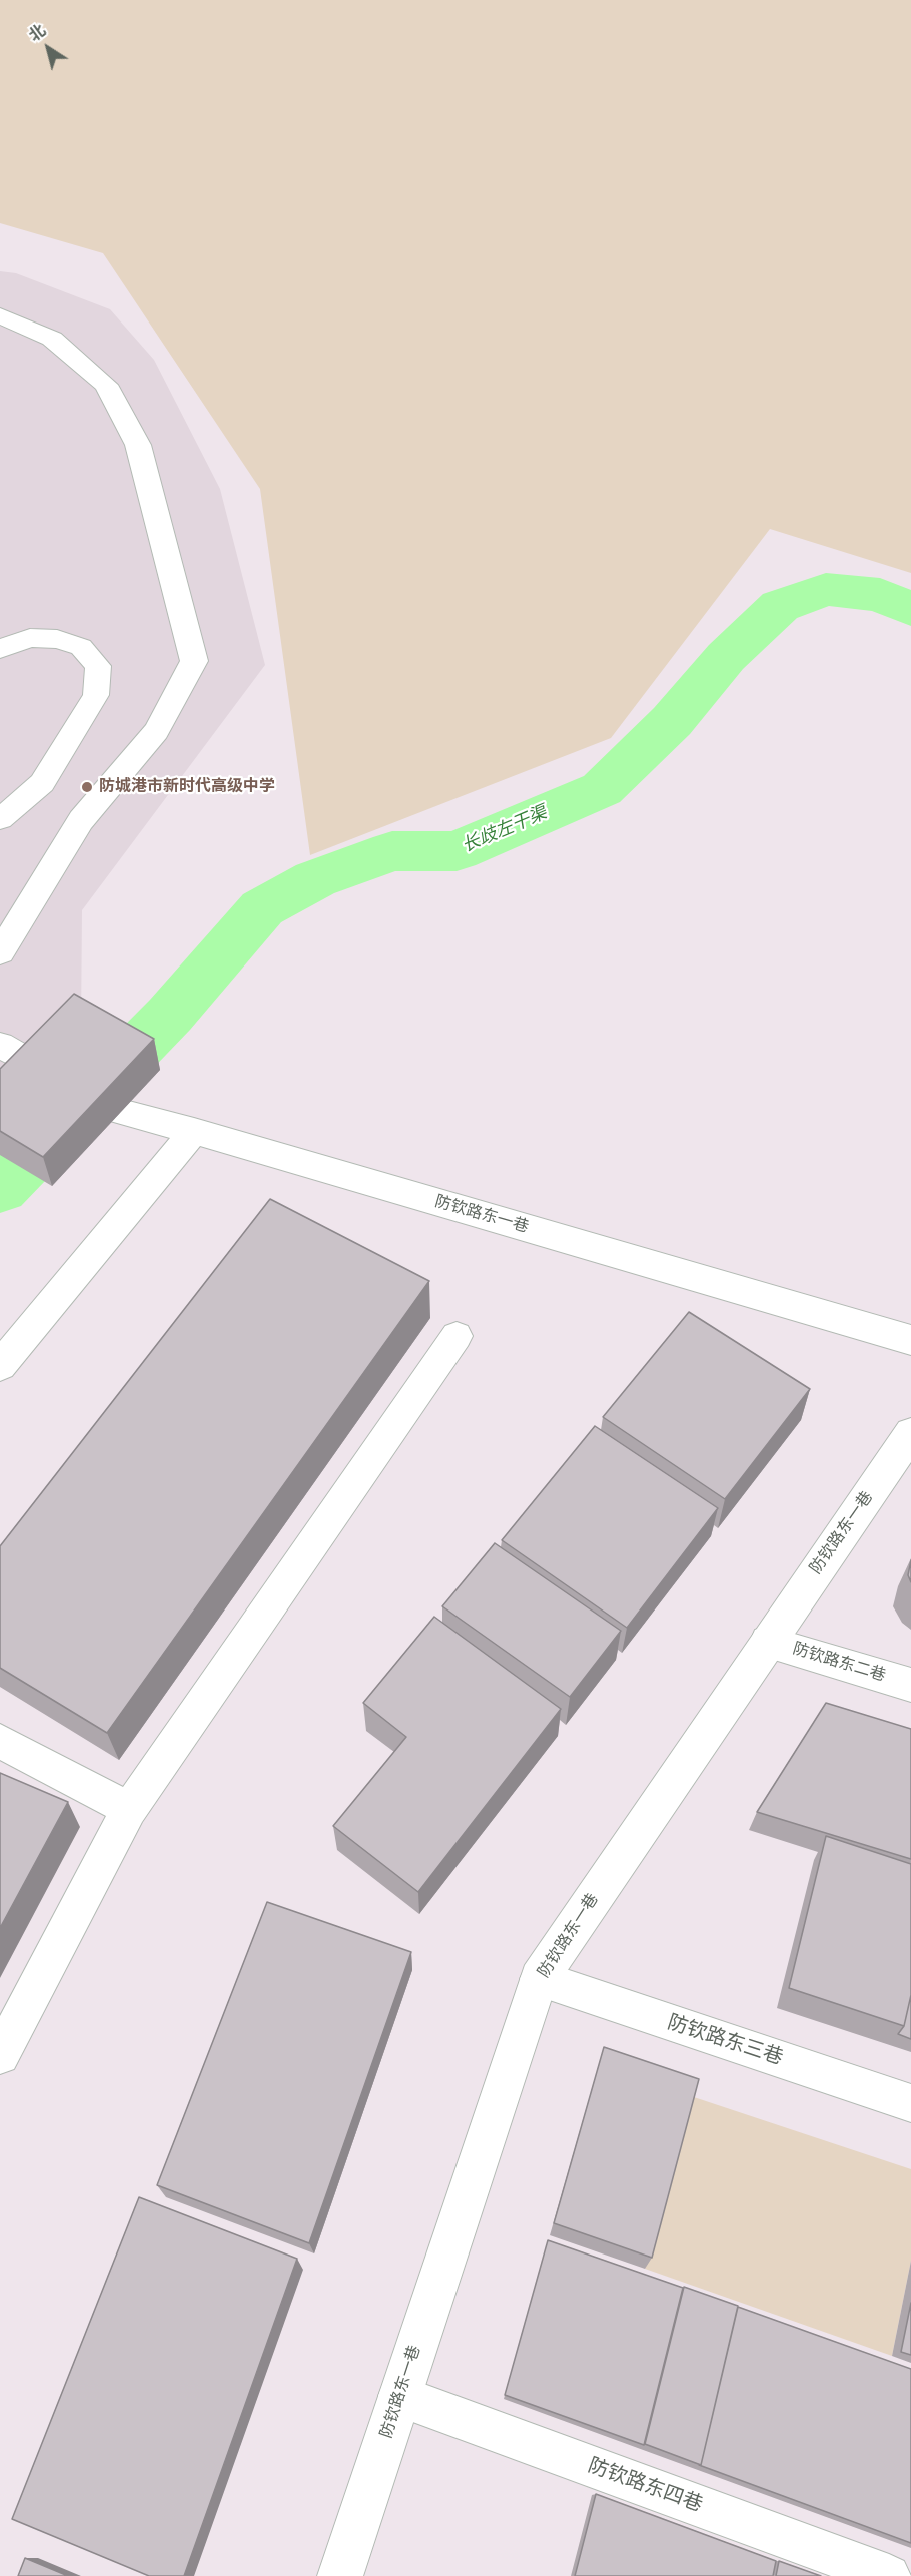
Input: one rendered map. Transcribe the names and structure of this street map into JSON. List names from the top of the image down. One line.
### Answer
{"streets":{"street":["防钦路东一巷"],"lane":["防钦路东二巷","防钦路东三巷","防钦路东四巷"]},"crossings":[["防钦路东一巷","防钦路东二巷"],["防钦路东一巷","防钦路东三巷"],["防钦路东一巷","防钦路东四巷"]],"water":["长歧左干渠"],"places":["防城港市新时代高级中学"],"north":"top left"}
